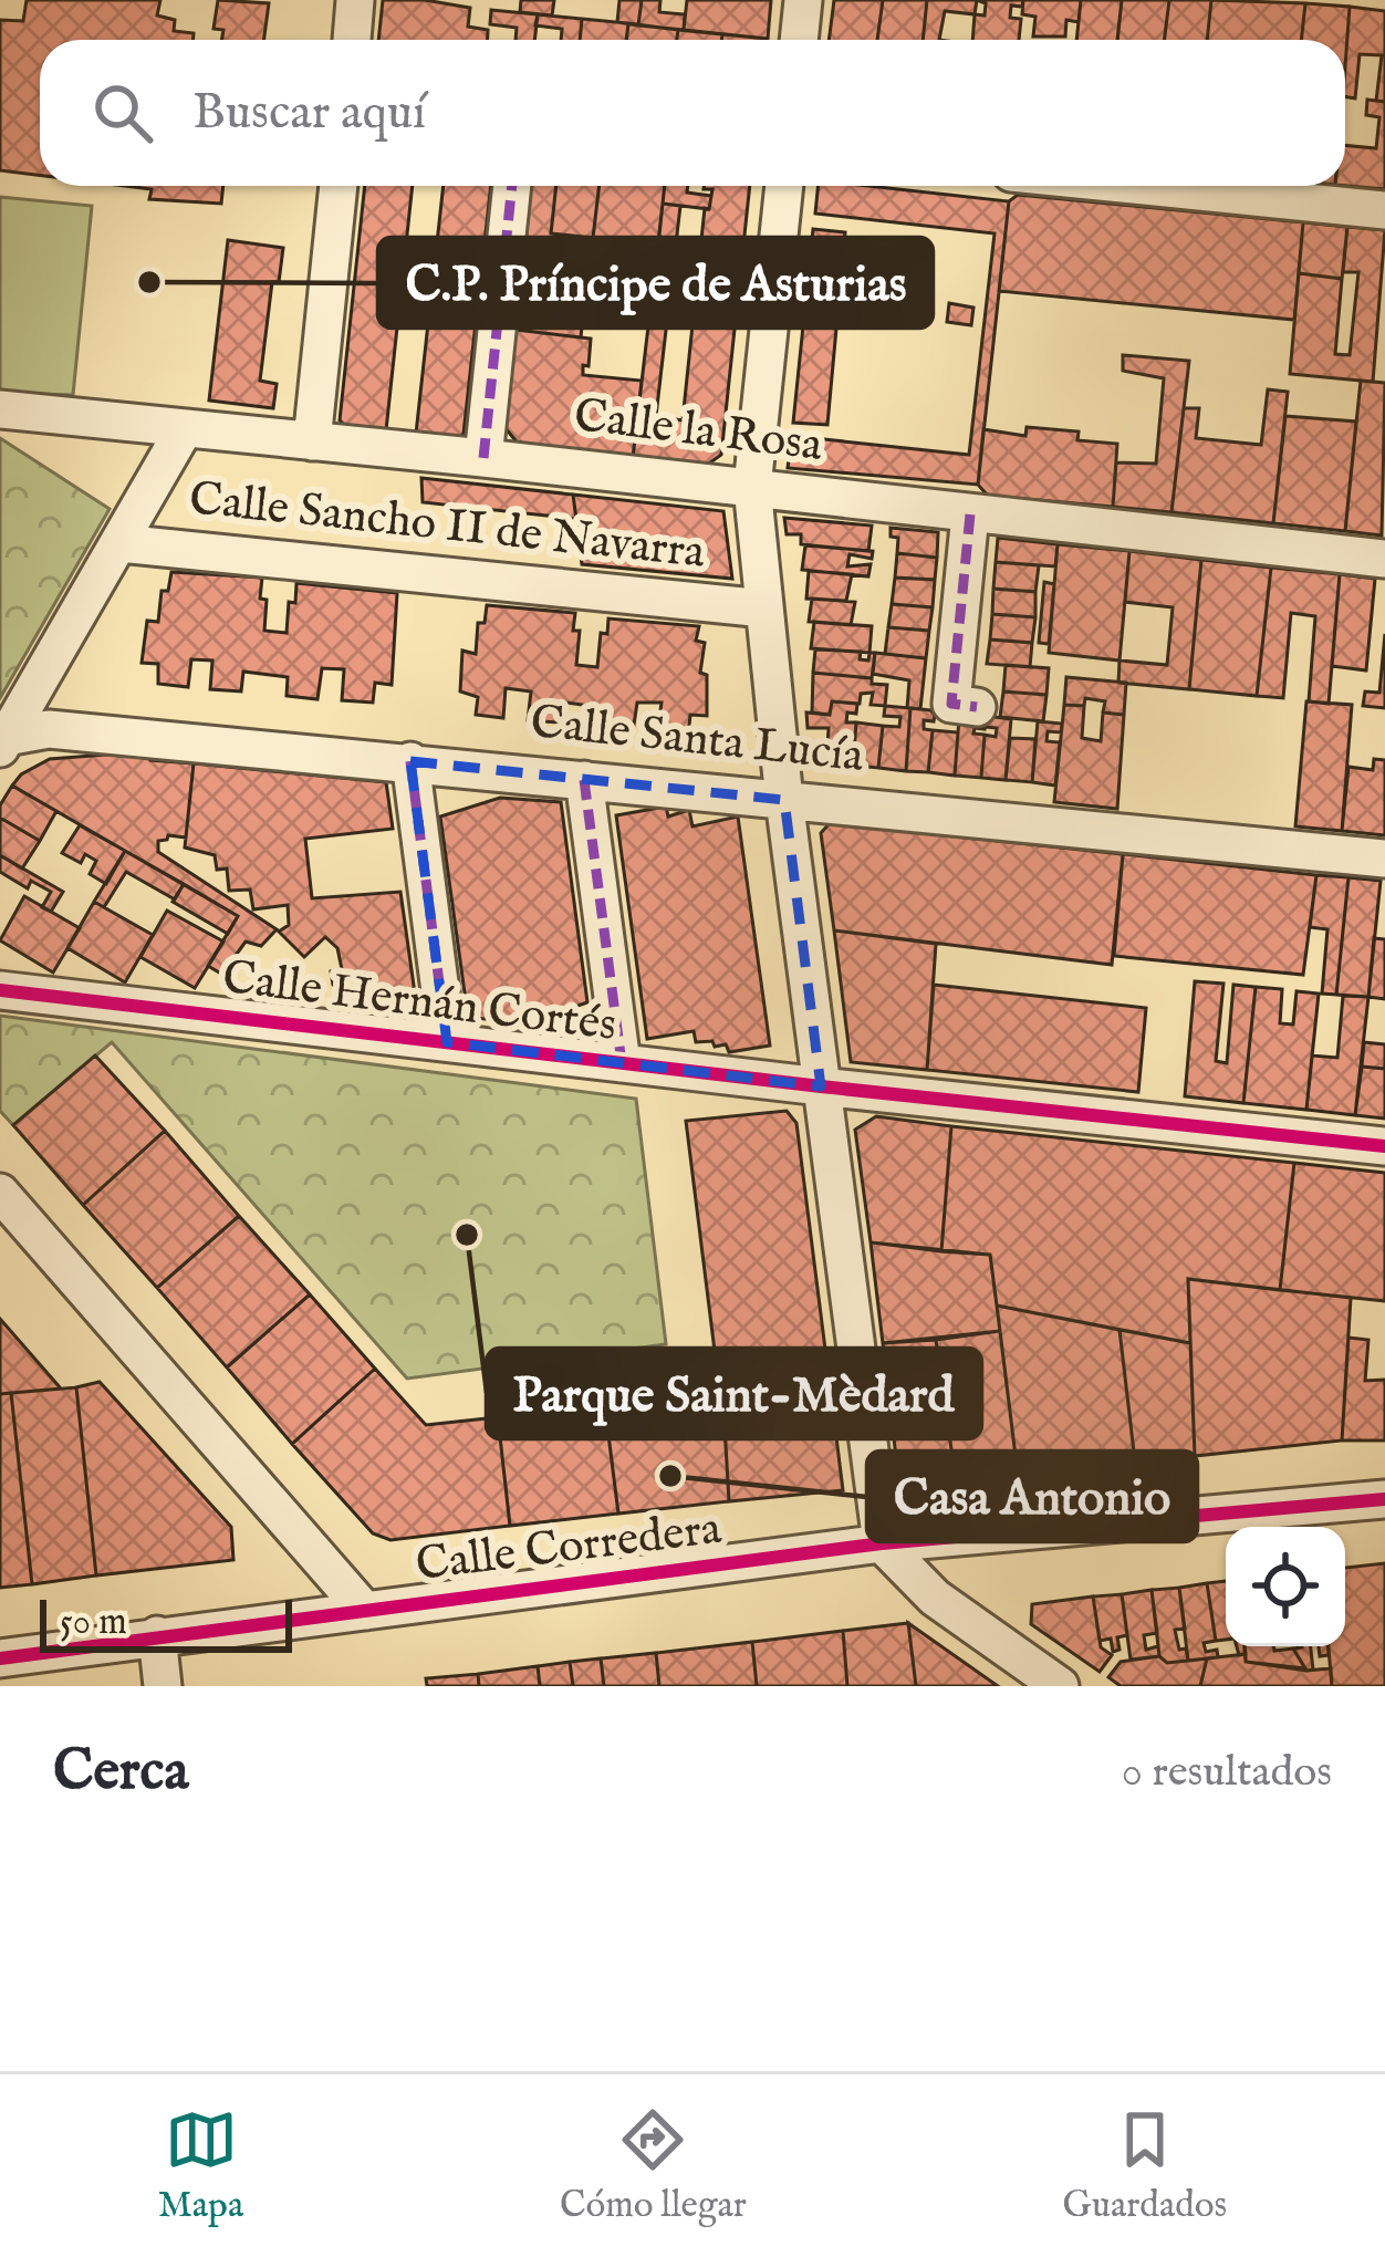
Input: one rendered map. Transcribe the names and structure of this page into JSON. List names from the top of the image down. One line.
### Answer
{"streets":{"street":["Calle la Rosa","Calle Sancho II de Navarra","Calle Santa Lucía","Calle Hernán Cortés","Calle Corredera"]},"places":["C.P. Príncipe de Asturias","Parque Saint-Mèdard","Casa Antonio"],"scale_bar":"50 m","page":{"search":"Buscar aquí","scale":"50 m","heading":["Cerca","0 resultados"],"nav":["Mapa","Cómo llegar","Guardados"]}}
